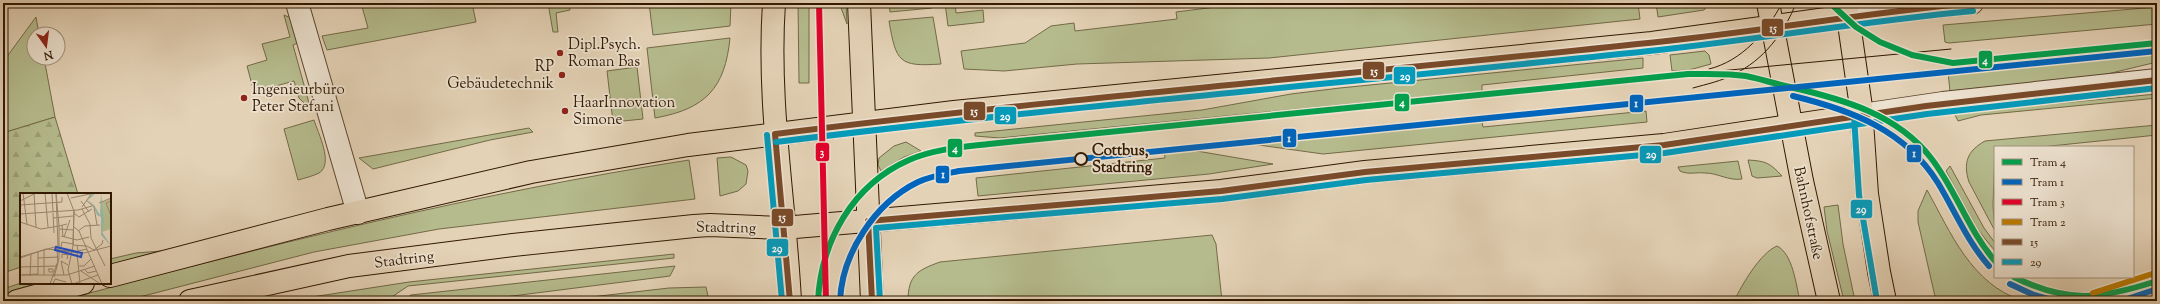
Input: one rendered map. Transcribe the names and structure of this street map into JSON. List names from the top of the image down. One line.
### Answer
{"streets":{"main road":["Bahnhofstraße","Stadtring"]},"crossings":[["Bahnhofstraße","Stadtring"]],"places":["Dipl.Psych. Roman Bas","RP Gebäudetechnik","Ingenieurbüro Peter Stefani","HaarInnovation Simone","Cottbus, Stadtring"],"lines":["tram line 4","tram line 3","transit line 15","transit line 29","tram line 1","tram line 2"],"legend":["Tram 4","Tram 1","Tram 3","Tram 2","15","29"],"north":"bottom"}
